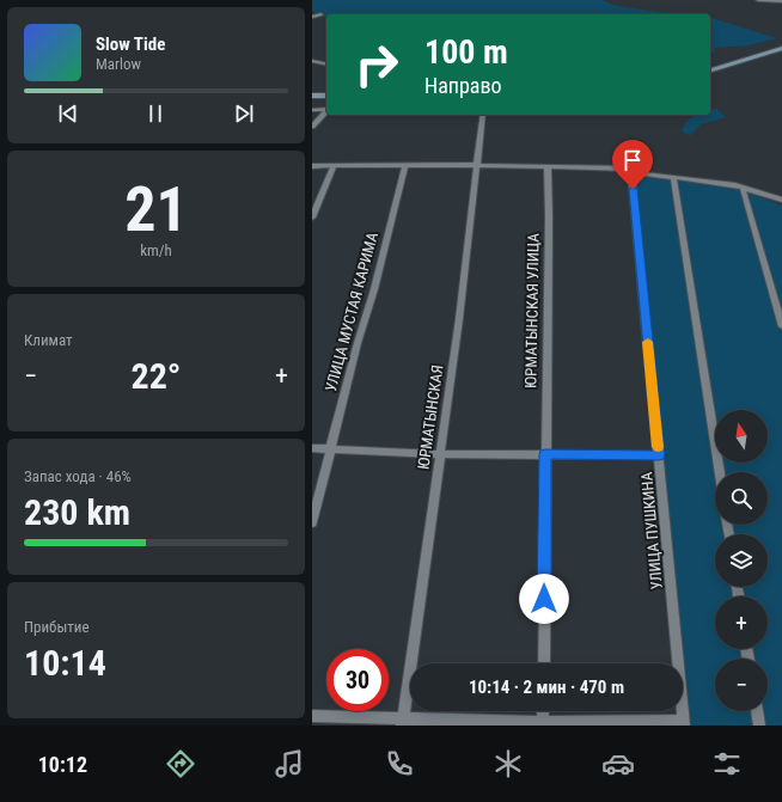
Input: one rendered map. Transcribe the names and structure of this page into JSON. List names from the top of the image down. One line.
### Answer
{"streets":{"street":["ЮРМАТЫНСКАЯ УЛИЦА","УЛИЦА МУСТАЯ КАРИМА","ЮРМАТЫНСКАЯ","УЛИЦА ПУШКИНА"]},"north":"top","page":{"turn":["100 m","Направо"],"song":["Slow Tide","Marlow"],"tile":[["21","km/h"],"Климат",["Запас хода · 46%","230 km"],["Прибытие","10:14"]],"heat":["−","22°","+"],"map_buttons":["+","−"],"limit":"30","trip":"10:14 · 2 мин · 470 m","tabs":"10:12"}}
